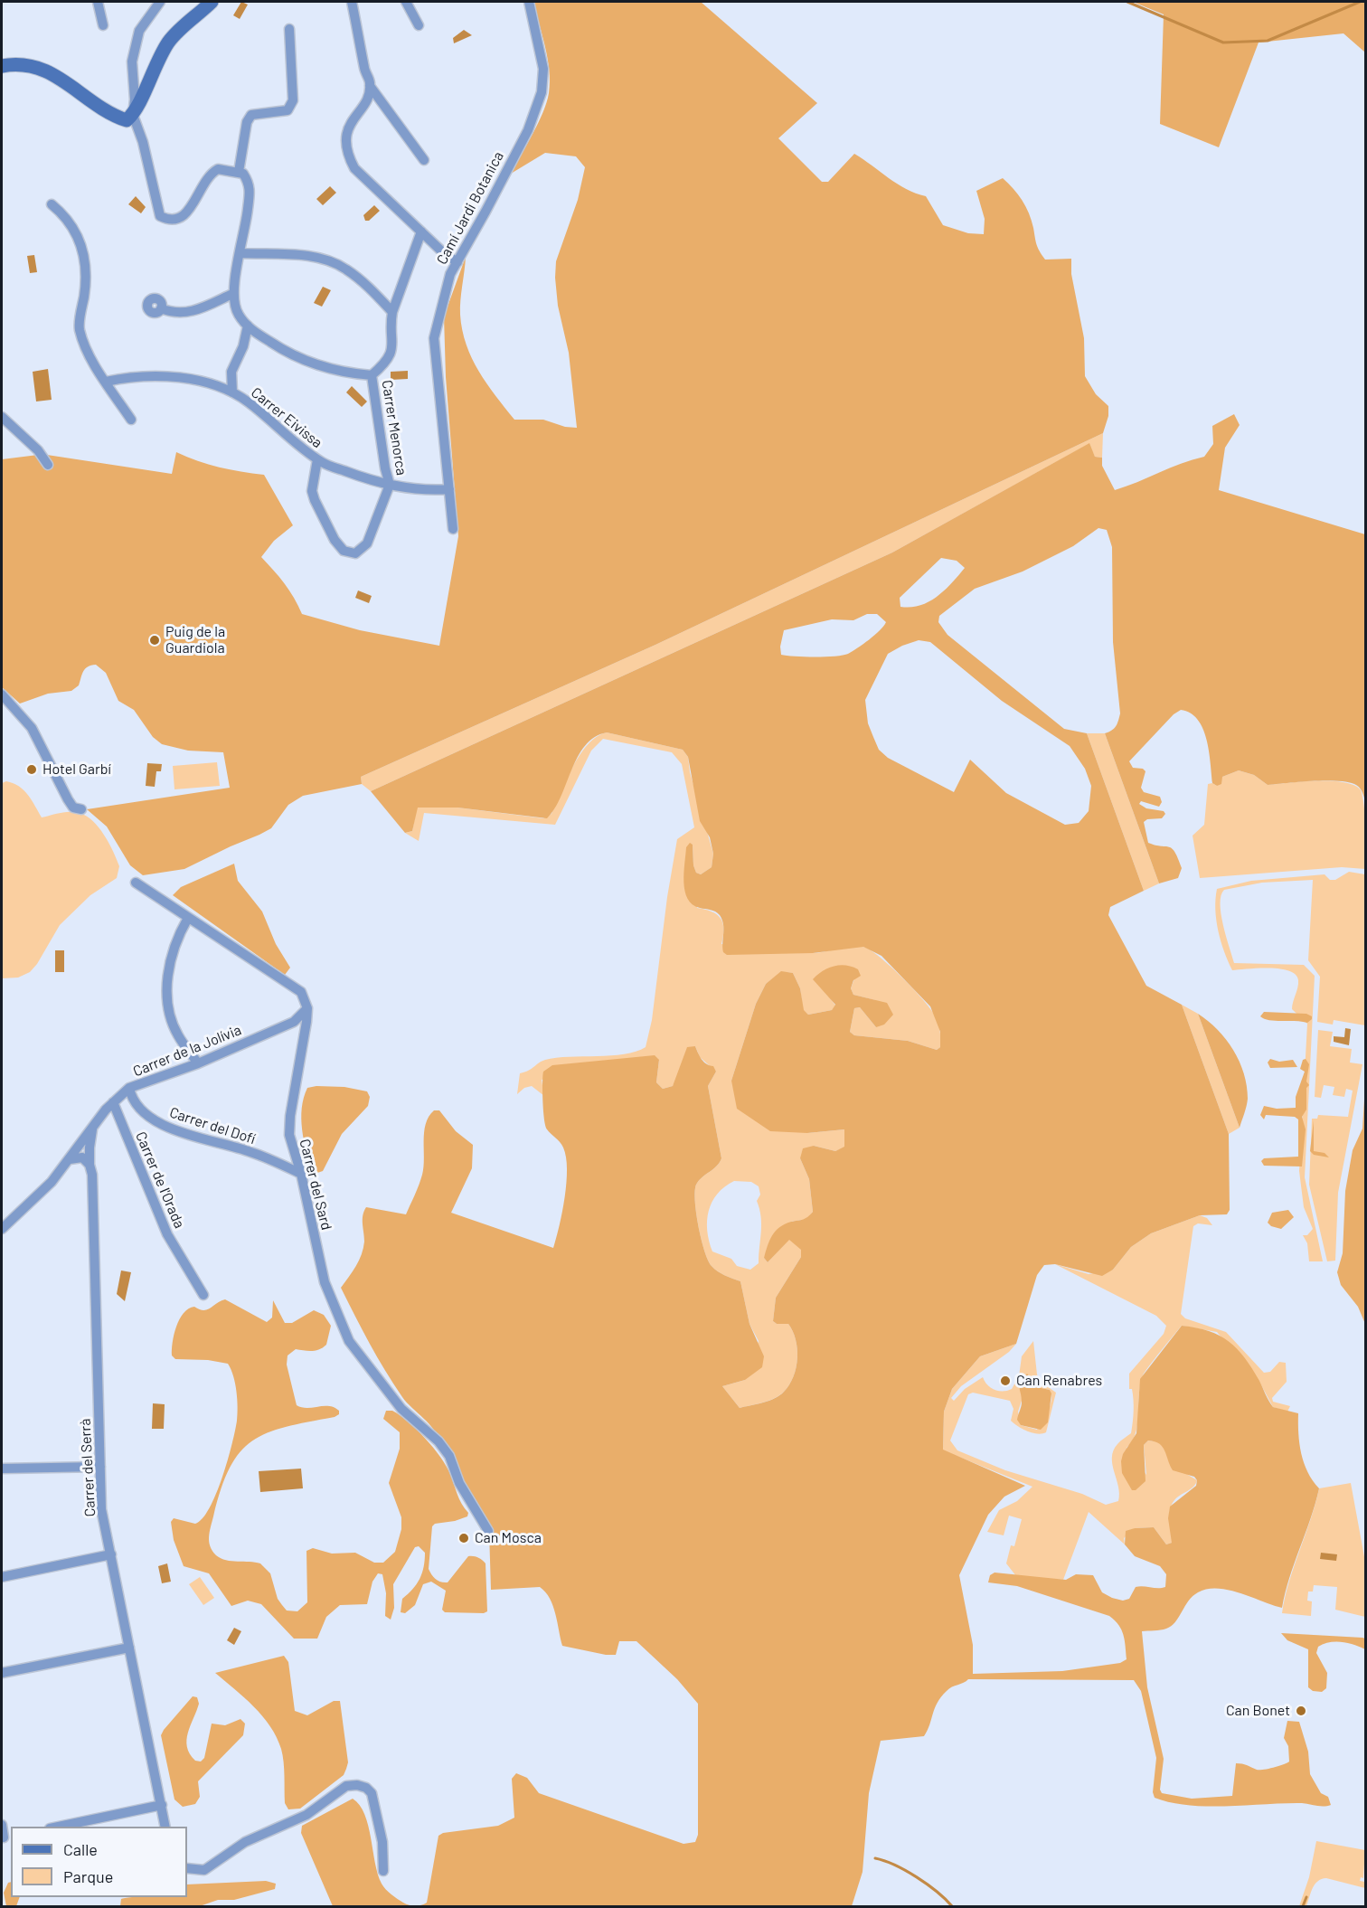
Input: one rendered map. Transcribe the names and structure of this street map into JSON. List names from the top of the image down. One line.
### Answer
{"streets":{"street":["Camí Jardi Botanica","Carrer Eivissa","Carrer Menorca","Carrer de la Jolívia","Carrer del Dofí","Carrer de l'Orada","Carrer del Sard","Carrer del Serrà"]},"crossings":[["Camí Jardi Botanica","Carrer Eivissa"],["Carrer Eivissa","Carrer Menorca"],["Carrer de la Jolívia","Carrer del Dofí"],["Carrer de la Jolívia","Carrer de l'Orada"],["Carrer de la Jolívia","Carrer del Sard"],["Carrer de la Jolívia","Carrer del Serrà"],["Carrer del Dofí","Carrer del Sard"]],"places":["Puig de la Guardiola","Hotel Garbí","Can Renabres","Can Mosca","Can Bonet"],"legend":["Calle","Parque"]}
